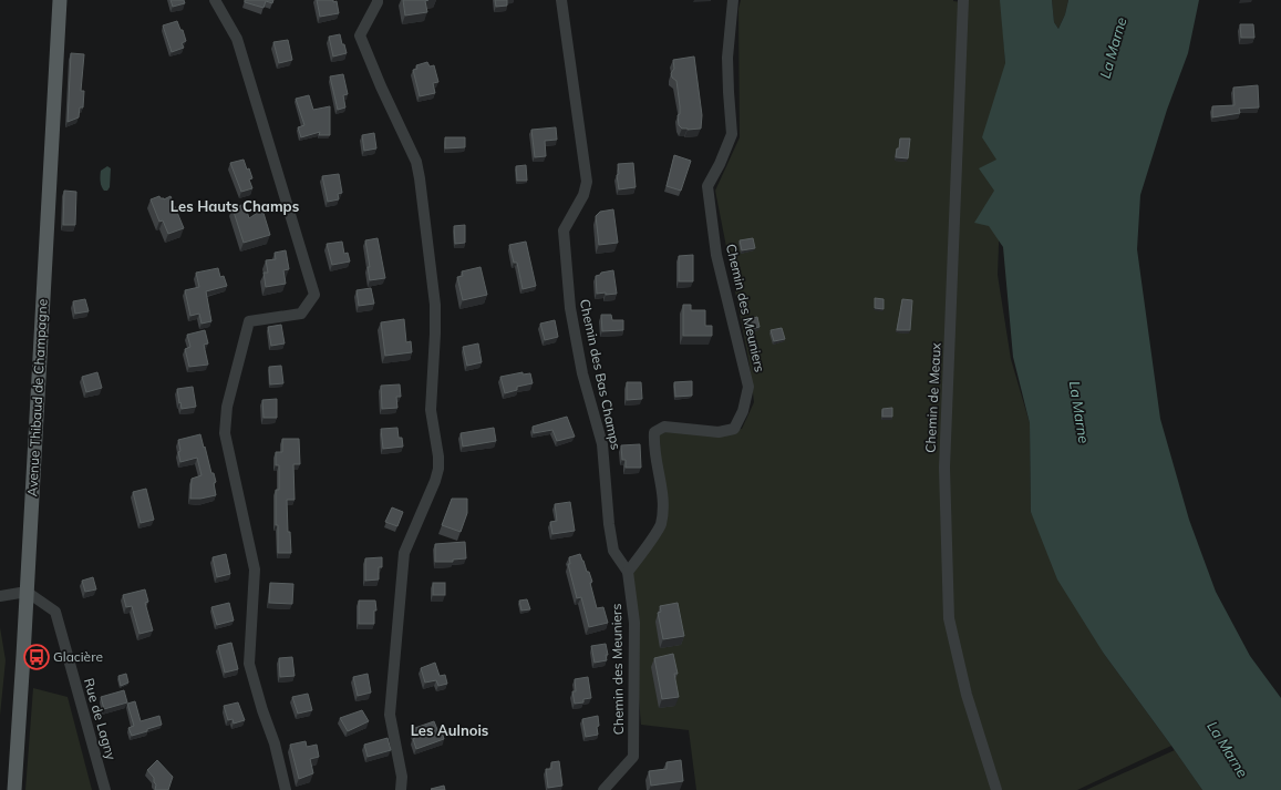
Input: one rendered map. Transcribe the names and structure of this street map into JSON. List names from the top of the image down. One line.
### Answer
{"streets":{"main road":["Avenue Thibaud de Champagne"],"street":["Chemin des Meuniers","Chemin des Bas Champs","Chemin de Meaux","Rue de Lagny"]},"crossings":[["Chemin des Meuniers","Chemin des Bas Champs"],["Avenue Thibaud de Champagne","Rue de Lagny"]],"districts":["Les Hauts Champs","Les Aulnois"],"water":["La Marne"],"places":{"bus stop":["Glacière"]}}
